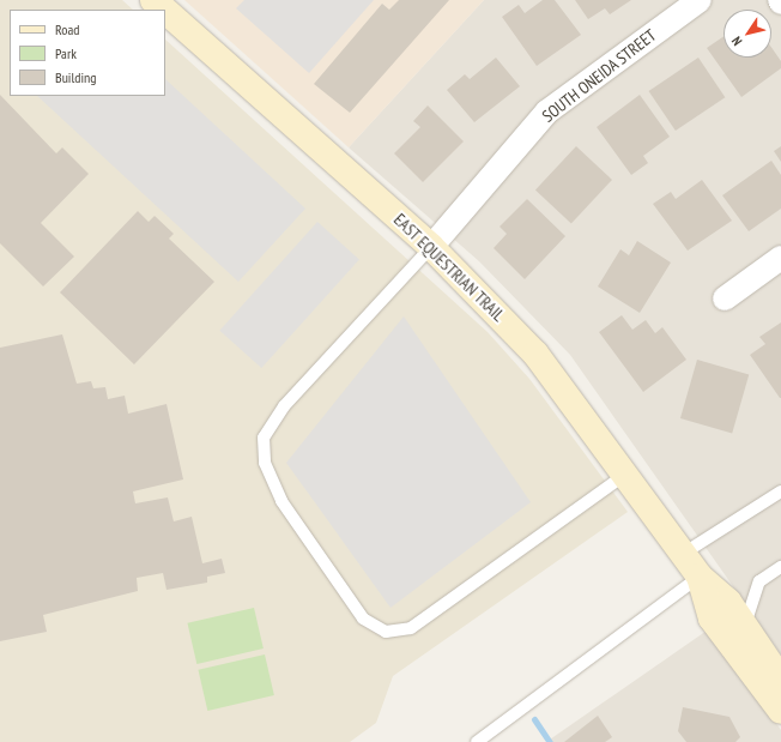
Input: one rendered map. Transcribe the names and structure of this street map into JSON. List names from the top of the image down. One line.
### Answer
{"streets":{"street":["SOUTH ONEIDA STREET","EAST EQUESTRIAN TRAIL"]},"crossings":[["SOUTH ONEIDA STREET","EAST EQUESTRIAN TRAIL"]],"legend":["Road","Park","Building"],"north":"bottom left"}
